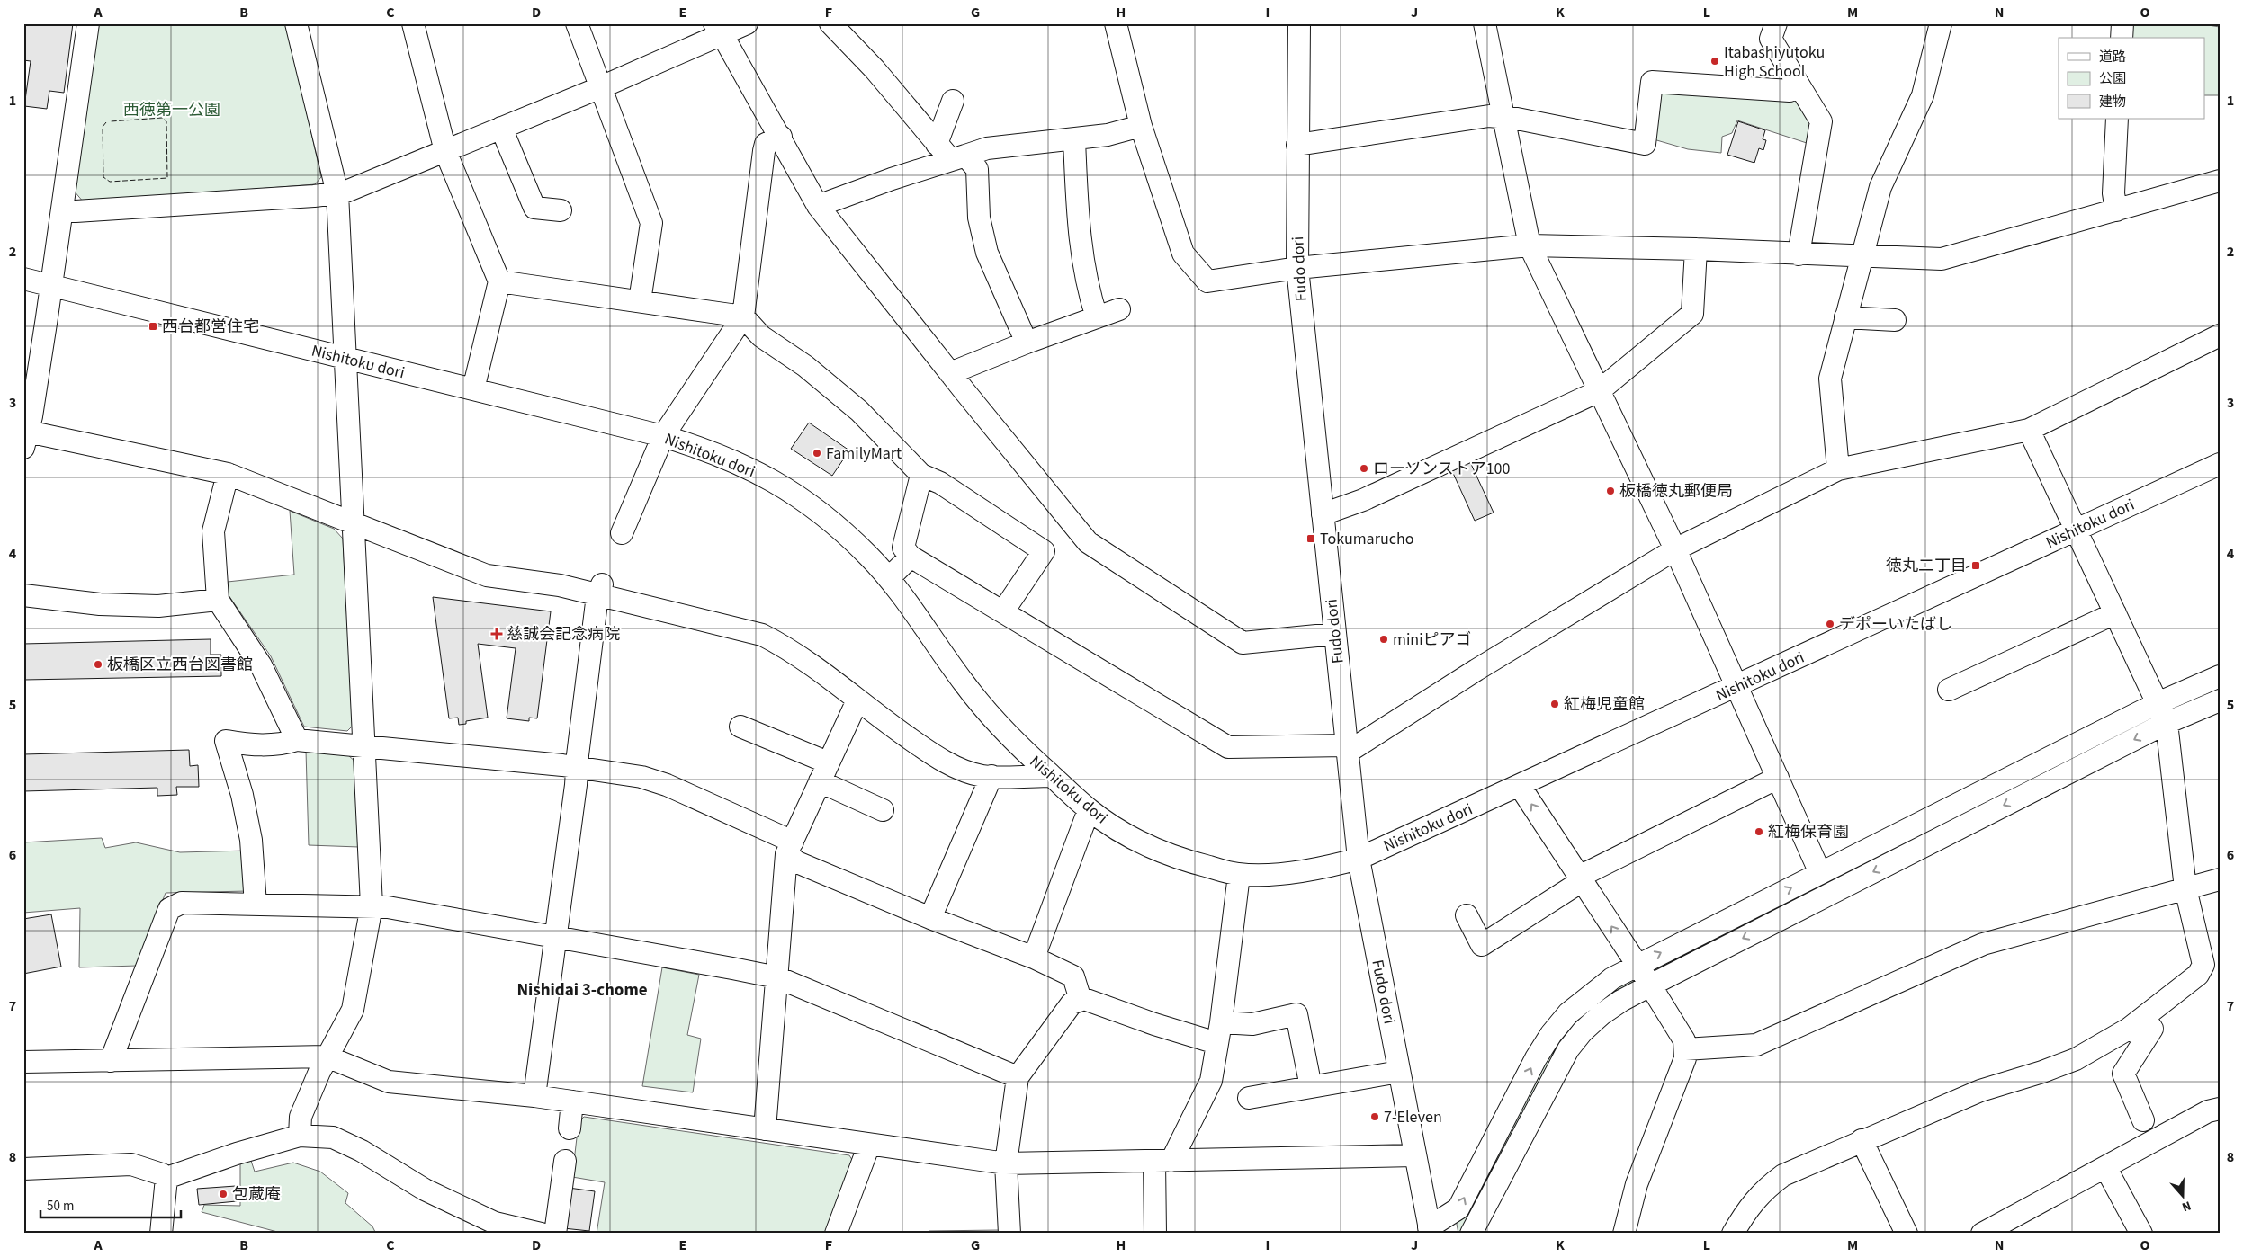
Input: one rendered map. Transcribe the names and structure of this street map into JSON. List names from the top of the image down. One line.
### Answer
{"streets":{"street":["Fudo dori","Nishitoku dori"]},"crossings":[["Fudo dori","Nishitoku dori"]],"districts":["Nishidai 3-chome"],"parks":["西徳第一公園"],"places":{"other":["Itabashiyutoku High School","FamilyMart","ローソンストア100","板橋徳丸郵便局","デポーいたばし","miniピアゴ","板橋区立西台図書館","紅梅児童館","紅梅保育園","7-Eleven","包蔵庵"],"transit":["西台都営住宅","Tokumarucho","徳丸二丁目"],"health":["慈誠会記念病院"]},"legend":["道路","公園","建物"],"scale_bar":"50 m","north":"bottom","grid":{"columns":["A","B","C","D","E","F","G","H","I","J","K","L","M","N","O"],"rows":["1","2","3","4","5","6","7","8"]}}
